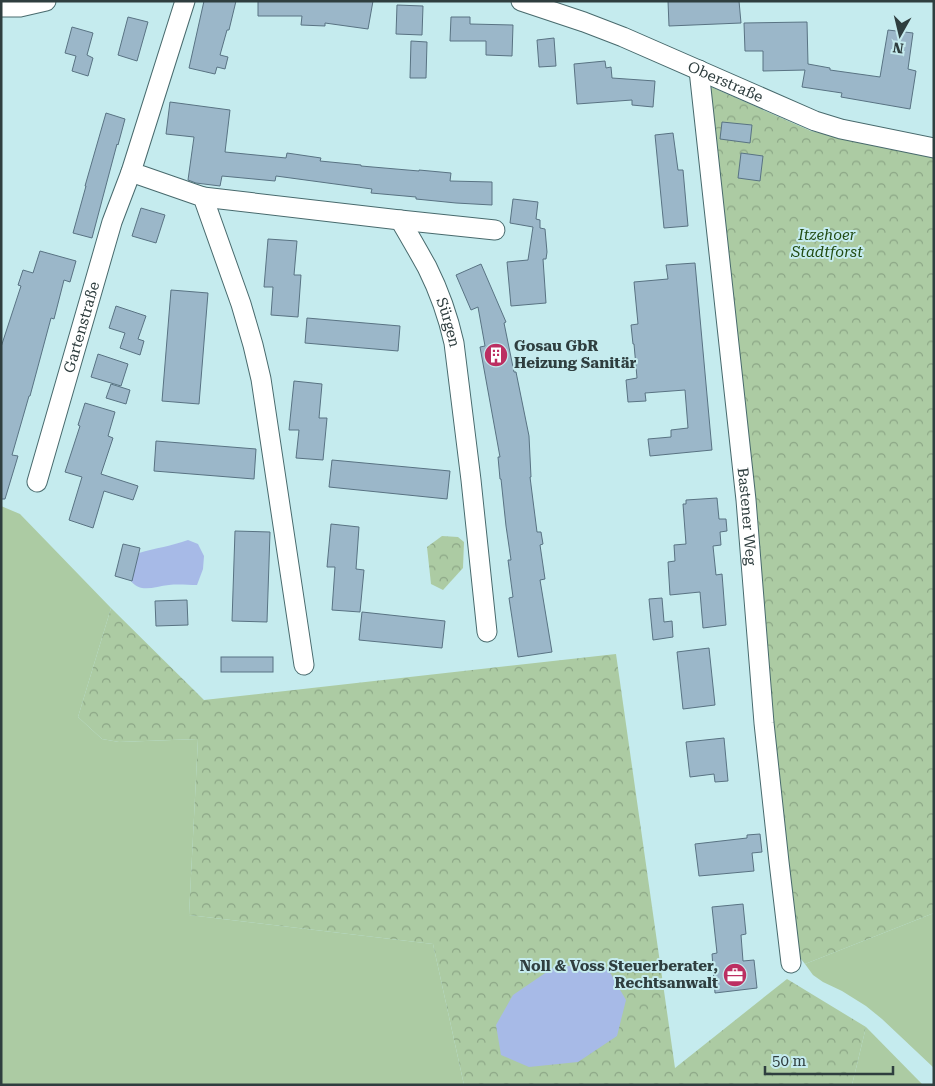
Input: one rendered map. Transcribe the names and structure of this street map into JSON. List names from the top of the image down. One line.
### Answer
{"streets":{"street":["Oberstraße","Sürgen","Gartenstraße","Bastener Weg"]},"crossings":[["Oberstraße","Bastener Weg"]],"parks":["Itzehoer Stadtforst"],"places":{"building":["Gosau GbR Heizung Sanitär"],"office":["Noll & Voss Steuerberater, Rechtsanwalt"]},"scale_bar":"50 m","north":"bottom"}
